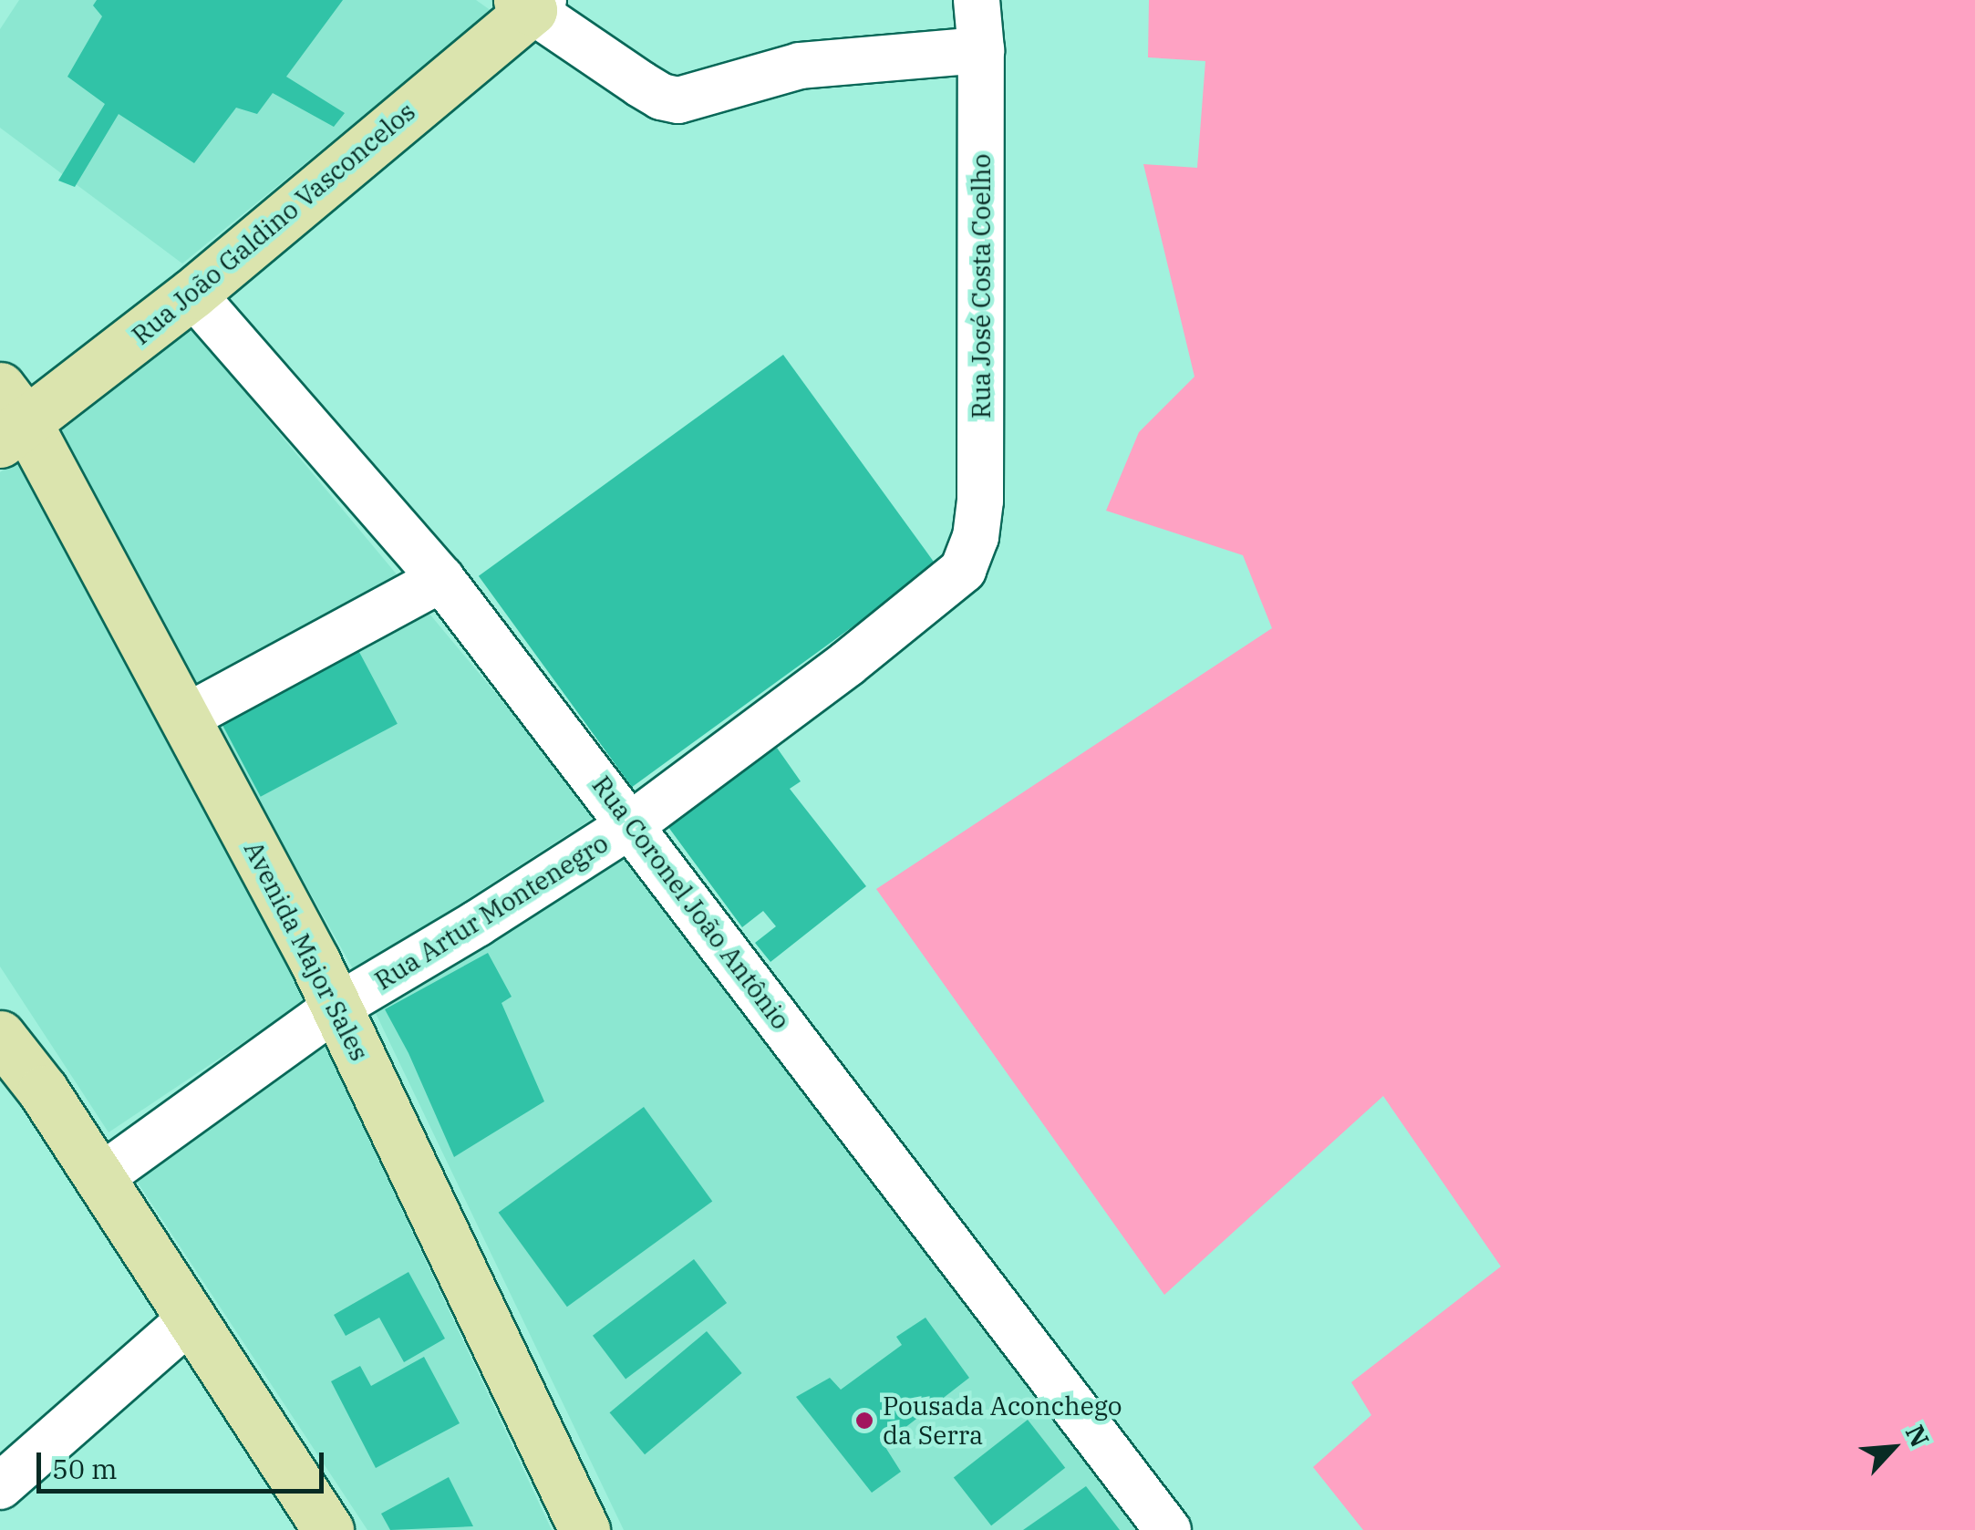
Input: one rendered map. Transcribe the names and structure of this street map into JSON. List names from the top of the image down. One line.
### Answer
{"streets":{"main road":["Rua João Galdino Vasconcelos","Avenida Major Sales"],"street":["Rua José Costa Coelho","Rua Coronel João Antônio","Rua Artur Montenegro"]},"crossings":[["Rua João Galdino Vasconcelos","Rua Coronel João Antônio"],["Rua João Galdino Vasconcelos","Avenida Major Sales"],["Rua José Costa Coelho","Rua Artur Montenegro"],["Rua Coronel João Antônio","Rua Artur Montenegro"],["Rua Artur Montenegro","Avenida Major Sales"]],"places":["Pousada Aconchego da Serra"],"scale_bar":"50 m","north":"top right"}
